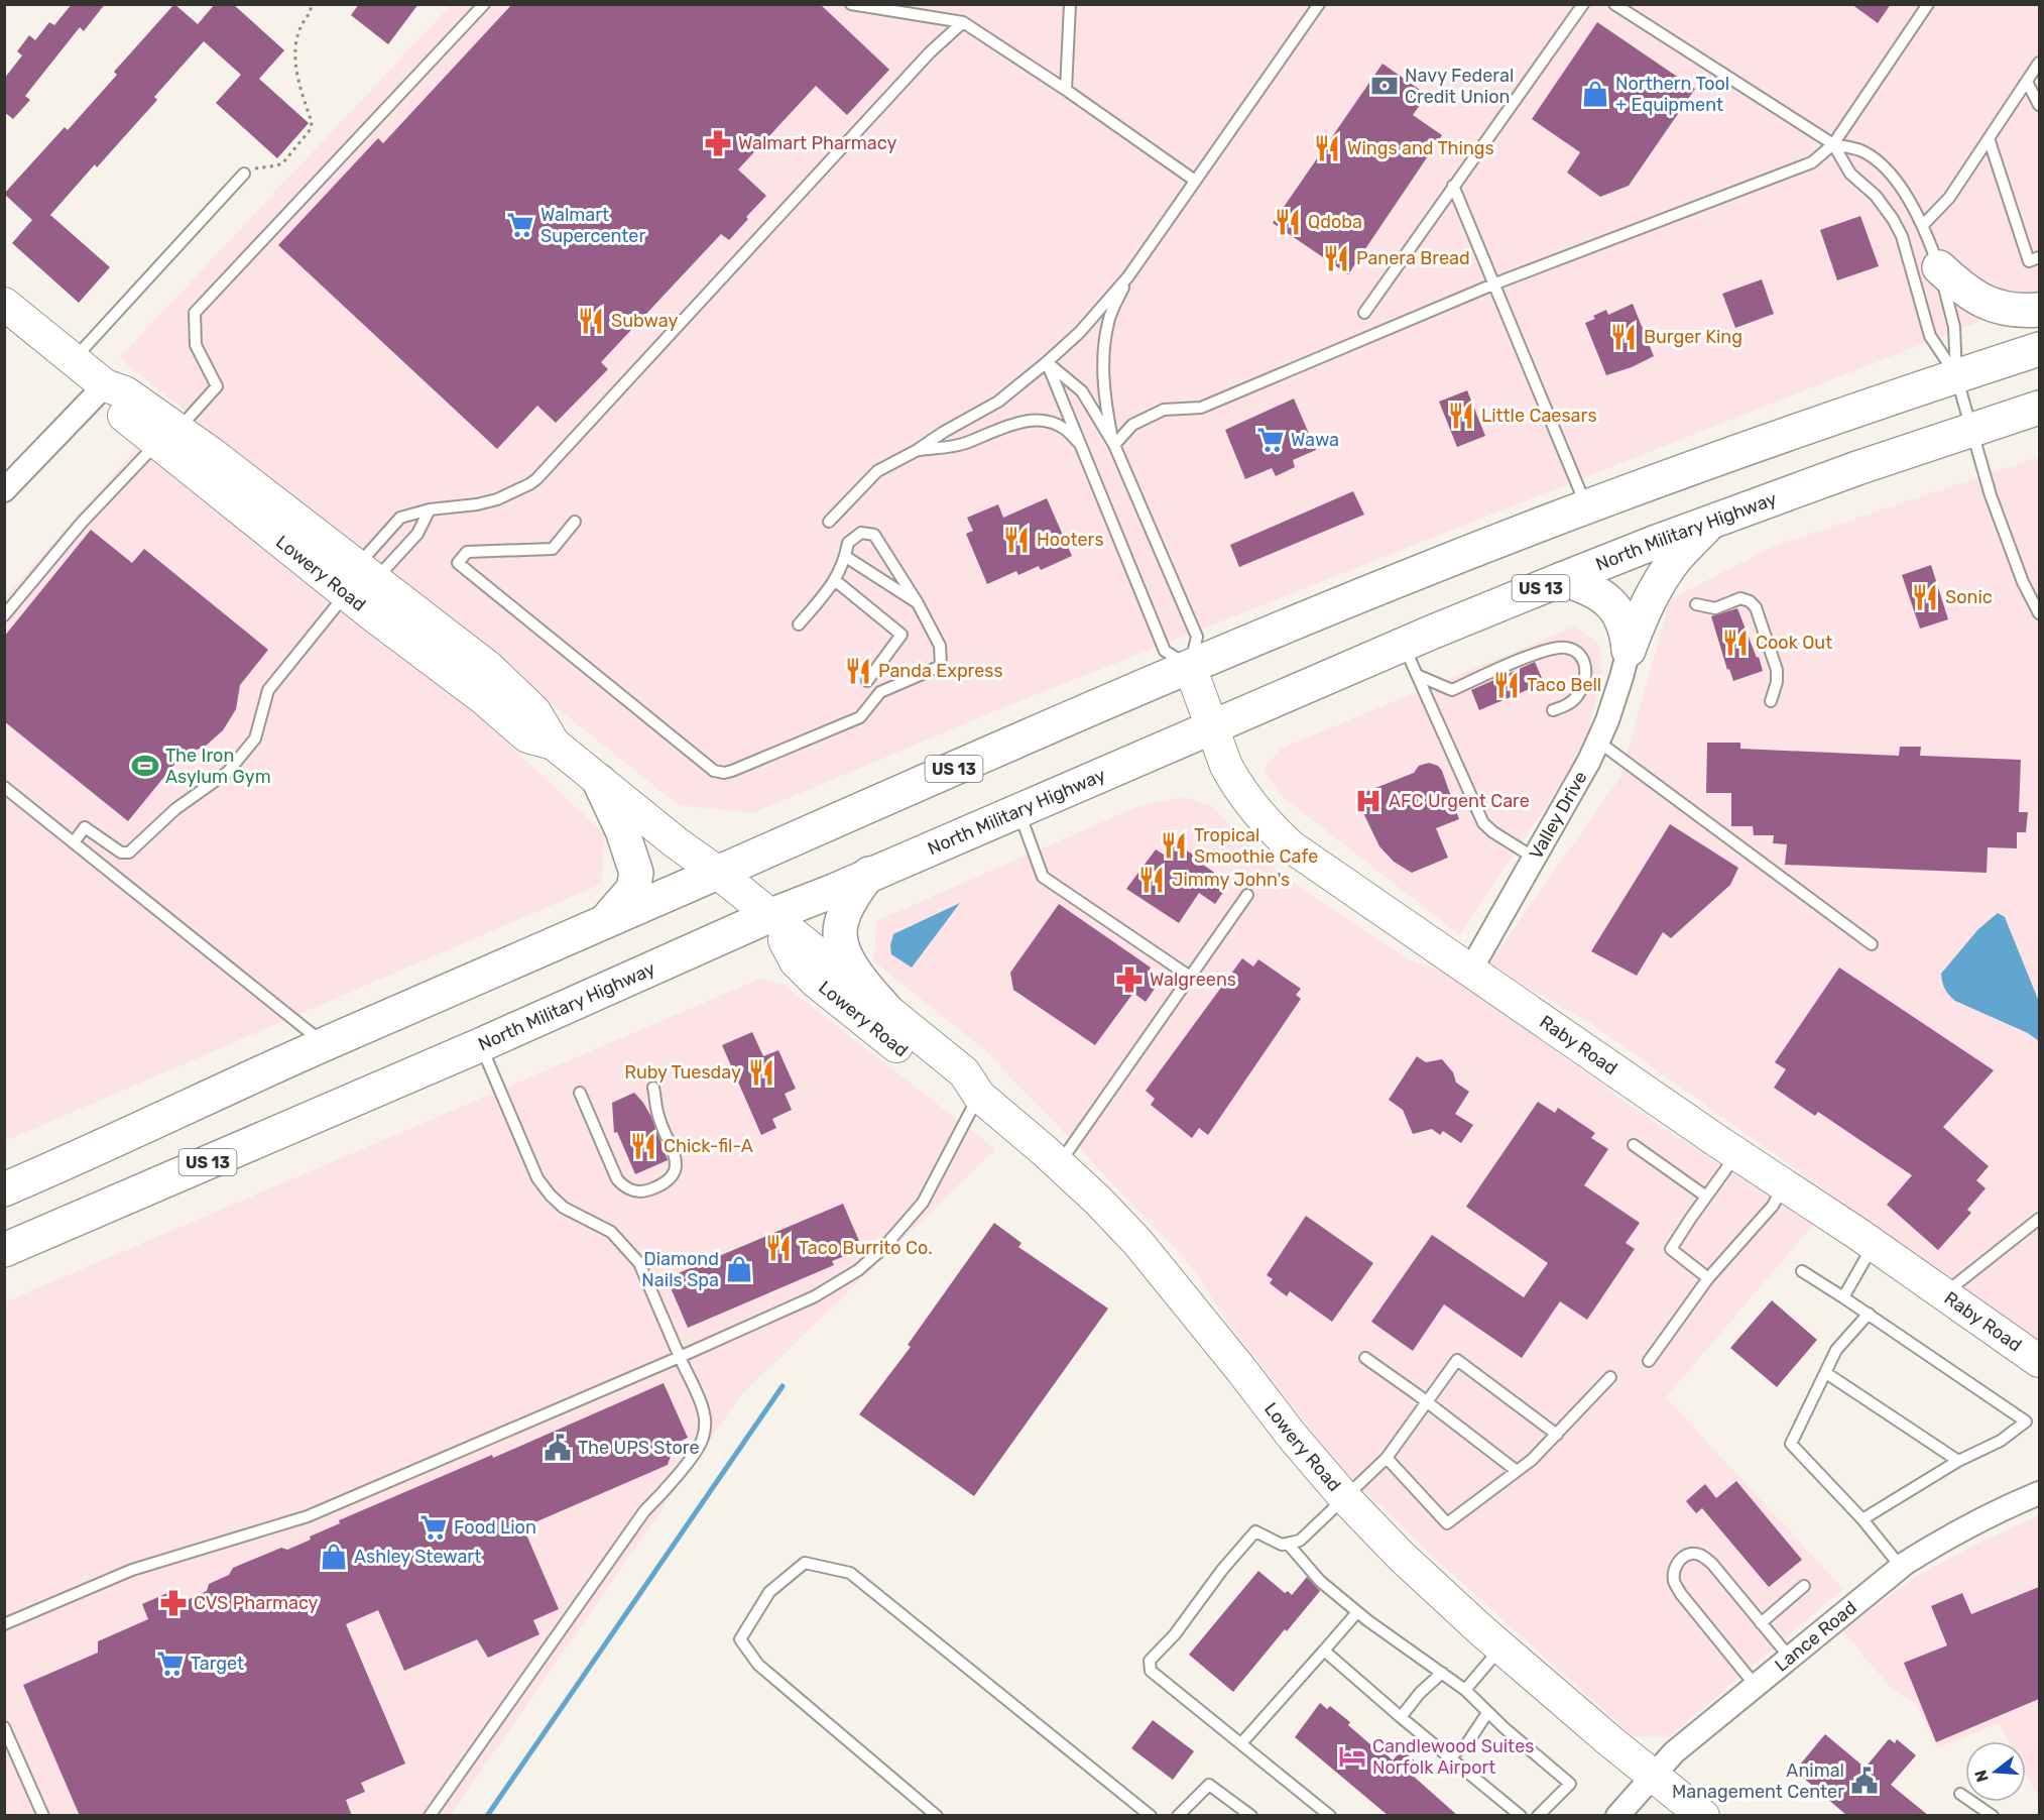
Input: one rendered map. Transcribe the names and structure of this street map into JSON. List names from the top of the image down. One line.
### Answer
{"streets":{"main road":["North Military Highway","US 13"],"street":["Lowery Road","Valley Drive","Raby Road","Lance Road"]},"crossings":[["North Military Highway","Lowery Road"],["North Military Highway","Raby Road"],["Lowery Road","US 13"],["Lowery Road","Lance Road"],["US 13","Raby Road"],["Valley Drive","Raby Road"]],"places":{"bank":["Navy Federal Credit Union"],"shop":["Northern Tool + Equipment","Diamond Nails Spa","Ashley Stewart"],"pharmacy":["Walmart Pharmacy","Walgreens","CVS Pharmacy"],"restaurant":["Wings and Things","Qdoba","Panera Bread","Subway","Burger King","Little Caesars","Hooters","Sonic","Cook Out","Panda Express","Taco Bell","Tropical Smoothie Cafe","Jimmy John's","Ruby Tuesday","Chick-fil-A","Taco Burrito Co."],"supermarket":["Walmart Supercenter","Wawa","Food Lion","Target"],"sports":["The Iron Asylum Gym"],"hospital":["AFC Urgent Care"],"public building":["The UPS Store","Animal Management Center"],"hotel":["Candlewood Suites Norfolk Airport"]},"north":"left"}
